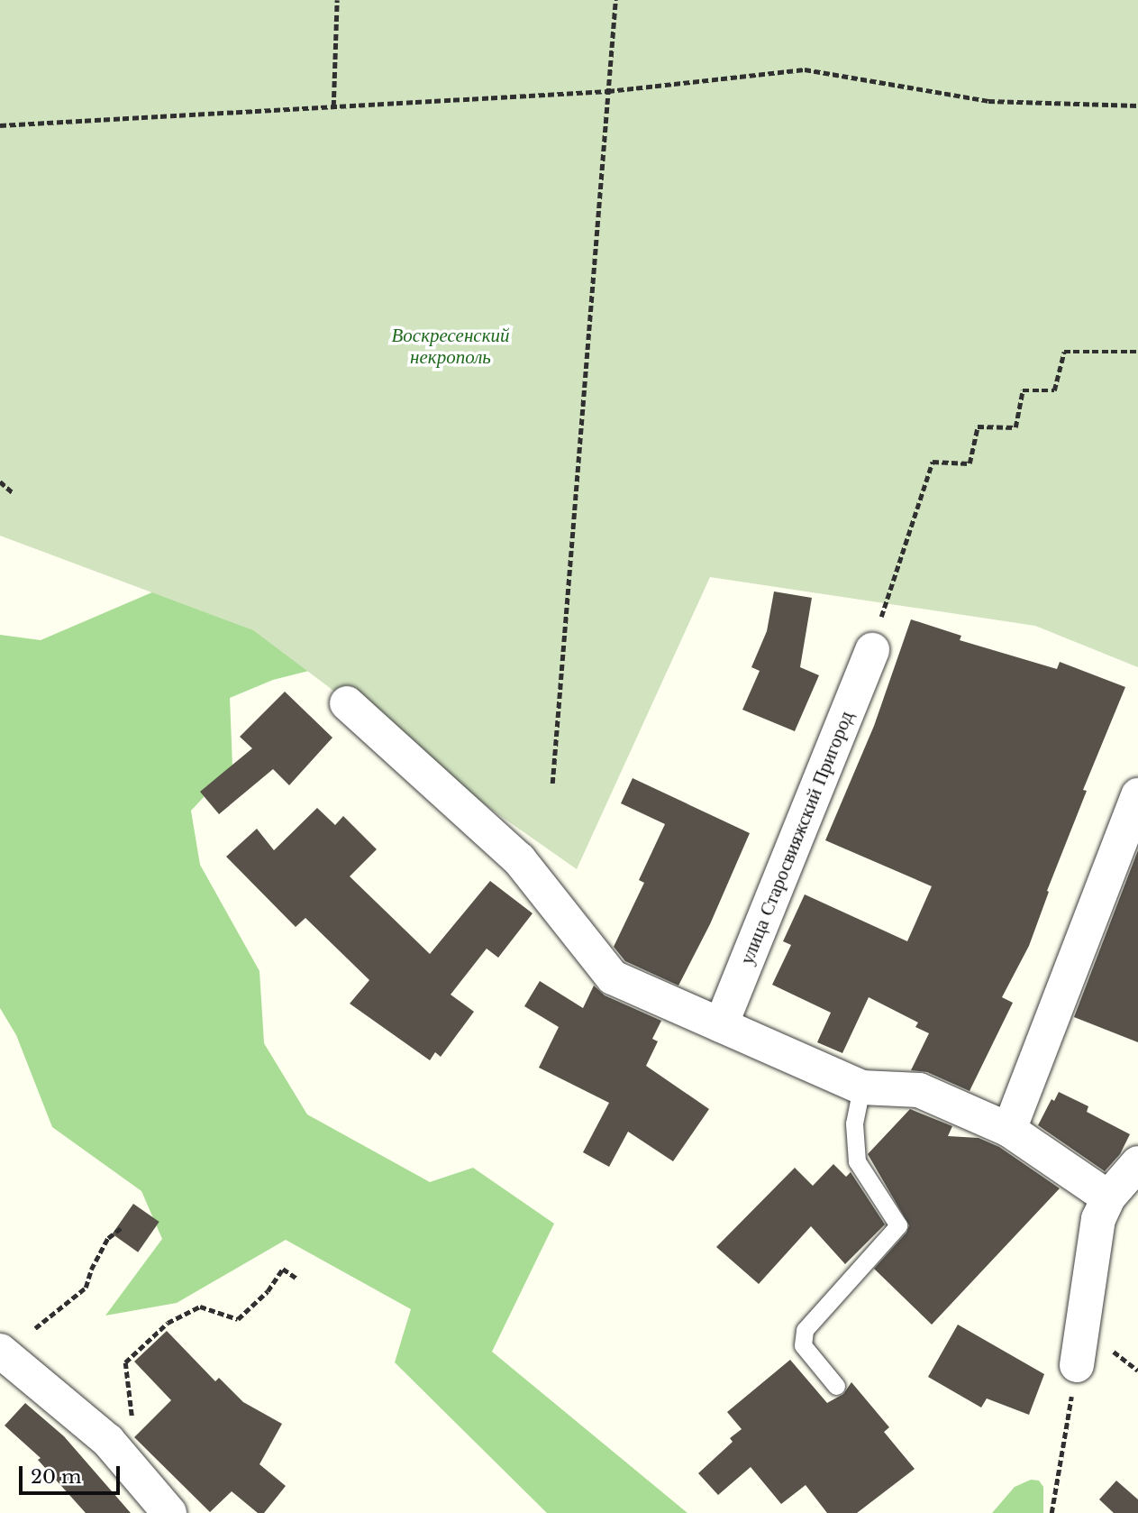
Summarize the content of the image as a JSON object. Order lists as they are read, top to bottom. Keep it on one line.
{"streets":{"street":["улица Старосвияжский Пригород"]},"parks":["Воскресенский некрополь"],"scale_bar":"20 m"}
